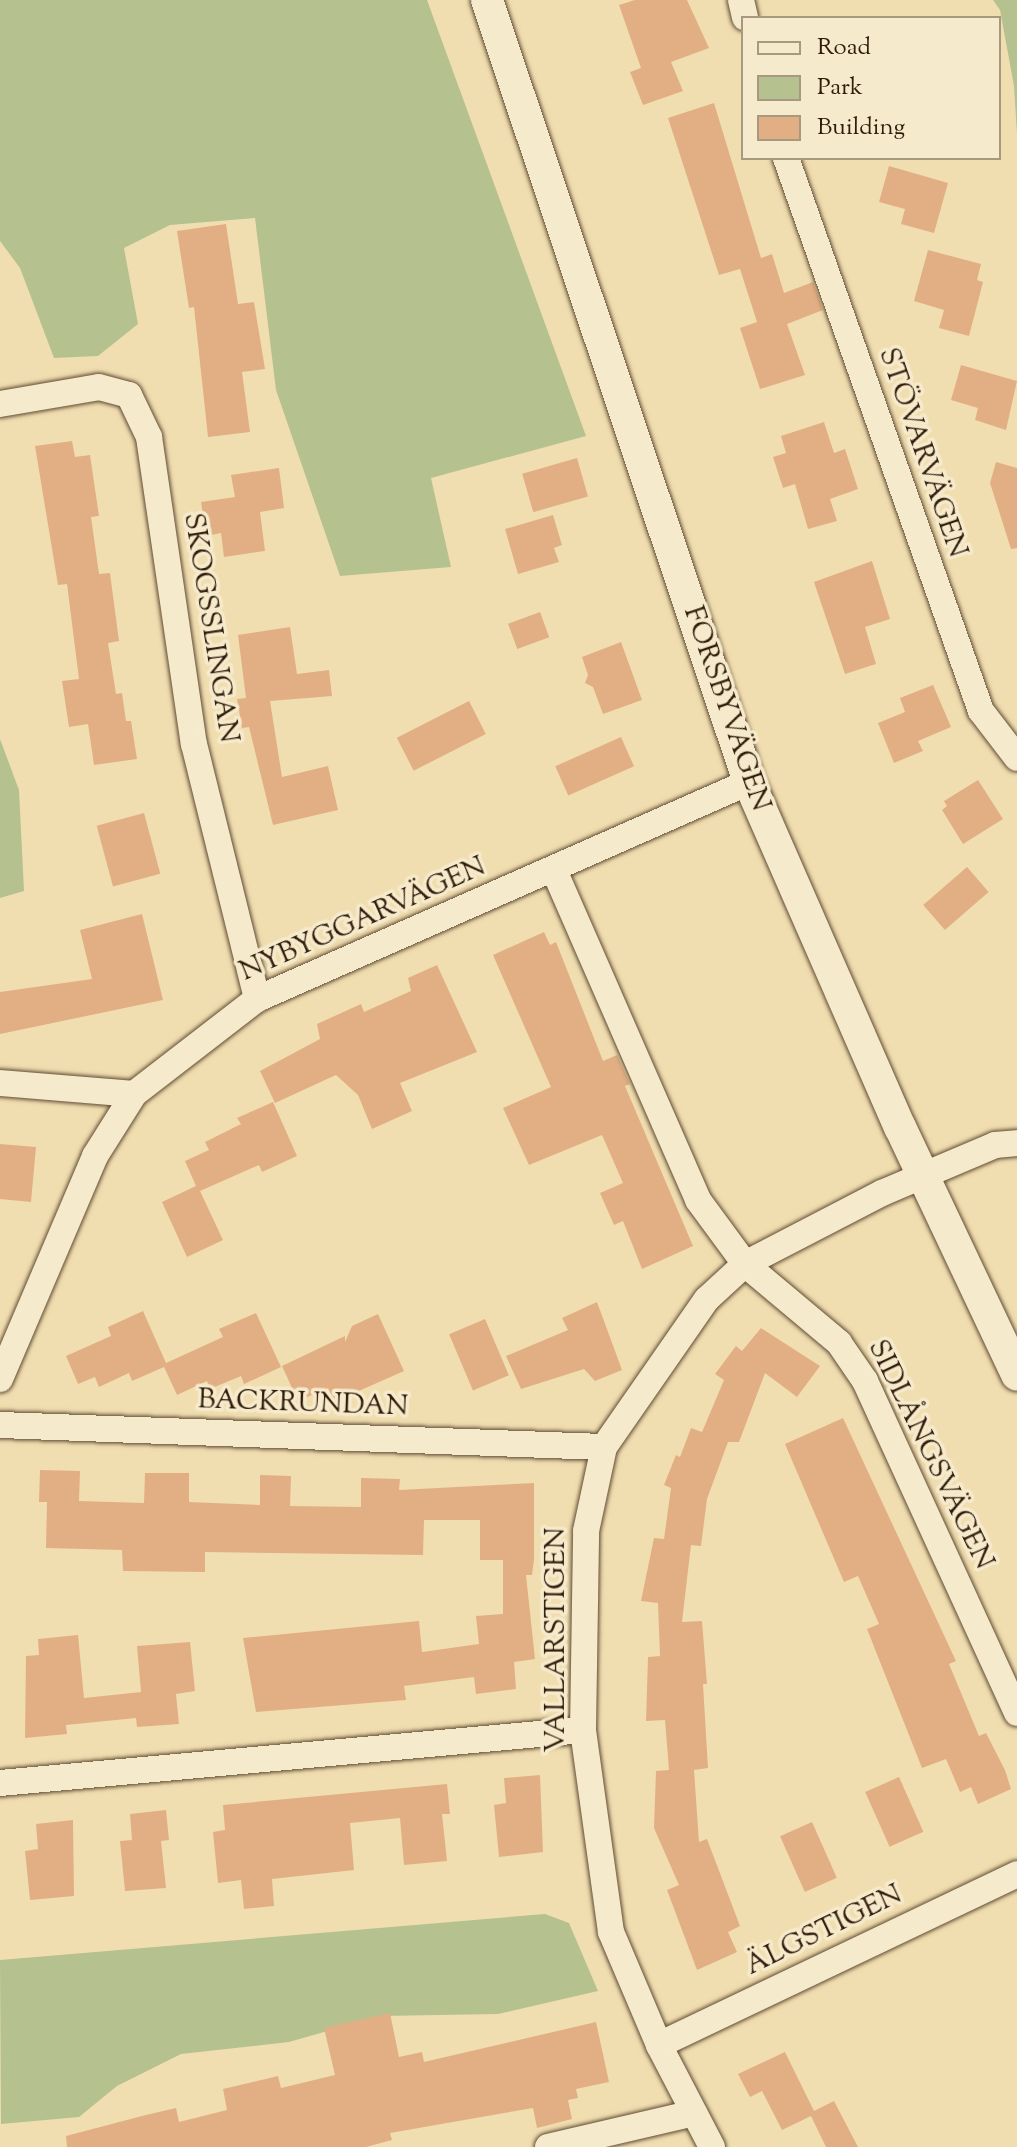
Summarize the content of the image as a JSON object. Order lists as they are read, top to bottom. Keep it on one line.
{"streets":{"street":["STÖVARVÄGEN","SKOGSSLINGAN","FORSBYVÄGEN","NYBYGGARVÄGEN","BACKRUNDAN","SIDLÅNGSVÄGEN","VALLARSTIGEN","ÄLGSTIGEN"]},"crossings":[["SKOGSSLINGAN","NYBYGGARVÄGEN"],["FORSBYVÄGEN","NYBYGGARVÄGEN"],["FORSBYVÄGEN","VALLARSTIGEN"],["NYBYGGARVÄGEN","SIDLÅNGSVÄGEN"],["BACKRUNDAN","VALLARSTIGEN"],["SIDLÅNGSVÄGEN","VALLARSTIGEN"],["VALLARSTIGEN","ÄLGSTIGEN"]],"legend":["Road","Park","Building"]}
